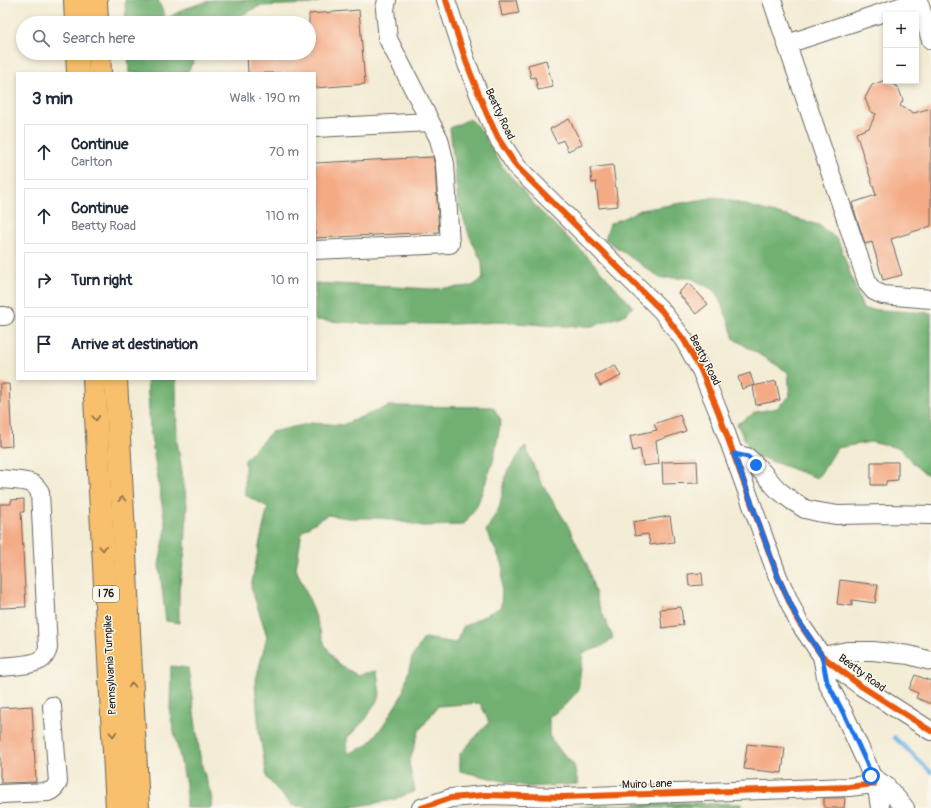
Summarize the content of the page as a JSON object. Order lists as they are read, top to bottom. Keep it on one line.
{"streets":{"highway":["I 76","Pennsylvania Turnpike"],"street":["Beatty Road","Muiro Lane"]},"page":{"map_buttons":["+","−"],"search":"Search here","heading":["3 min","Walk · 190 m"],"list":[["Continue","Carlton","70 m"],["Continue","Beatty Road","110 m"],["Turn right","10 m"],"Arrive at destination"]}}
